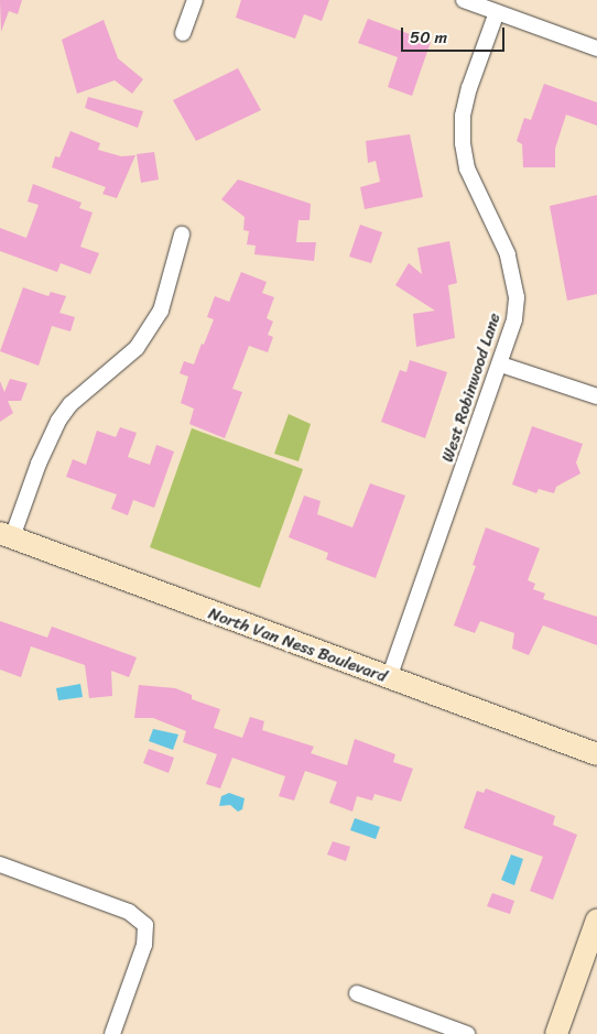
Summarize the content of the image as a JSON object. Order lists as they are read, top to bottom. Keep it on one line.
{"streets":{"street":["West Robinwood Lane","North Van Ness Boulevard"]},"crossings":[["West Robinwood Lane","North Van Ness Boulevard"]],"scale_bar":"50 m"}
